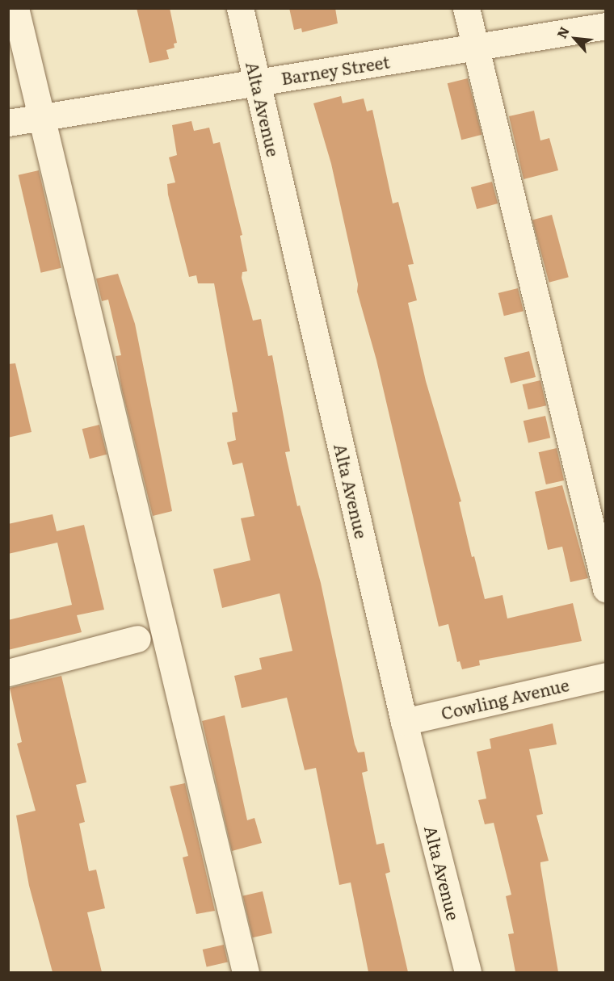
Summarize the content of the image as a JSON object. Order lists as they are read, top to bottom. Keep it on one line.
{"streets":{"street":["Barney Street","Alta Avenue","Cowling Avenue"]},"crossings":[["Barney Street","Alta Avenue"],["Alta Avenue","Cowling Avenue"]],"north":"top left"}
